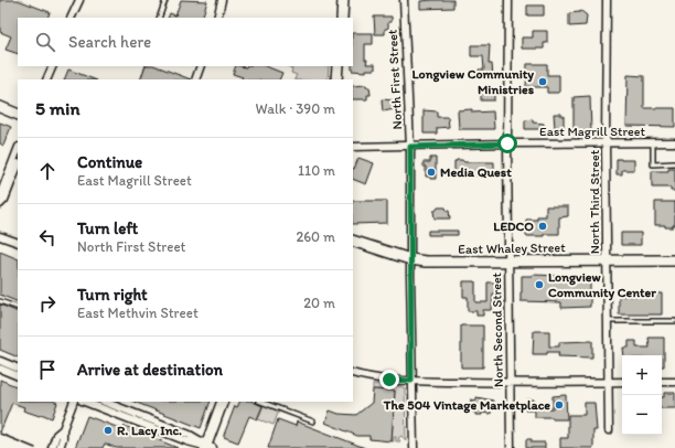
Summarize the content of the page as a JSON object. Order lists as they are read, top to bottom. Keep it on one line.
{"streets":{"street":["North First Street","East Magrill Street","North Third Street","East Whaley Street","North Second Street"]},"crossings":[["North First Street","East Magrill Street"],["North First Street","East Whaley Street"],["East Magrill Street","North Third Street"],["East Magrill Street","North Second Street"],["North Third Street","East Whaley Street"],["East Whaley Street","North Second Street"]],"places":["Longview Community Ministries","Media Quest","LEDCO","Longview Community Center","The 504 Vintage Marketplace","R. Lacy Inc."],"page":{"search":"Search here","heading":["5 min","Walk · 390 m"],"list":[["Continue","East Magrill Street","110 m"],["Turn left","North First Street","260 m"],["Turn right","East Methvin Street","20 m"],"Arrive at destination"],"map_buttons":["+","−"]}}
